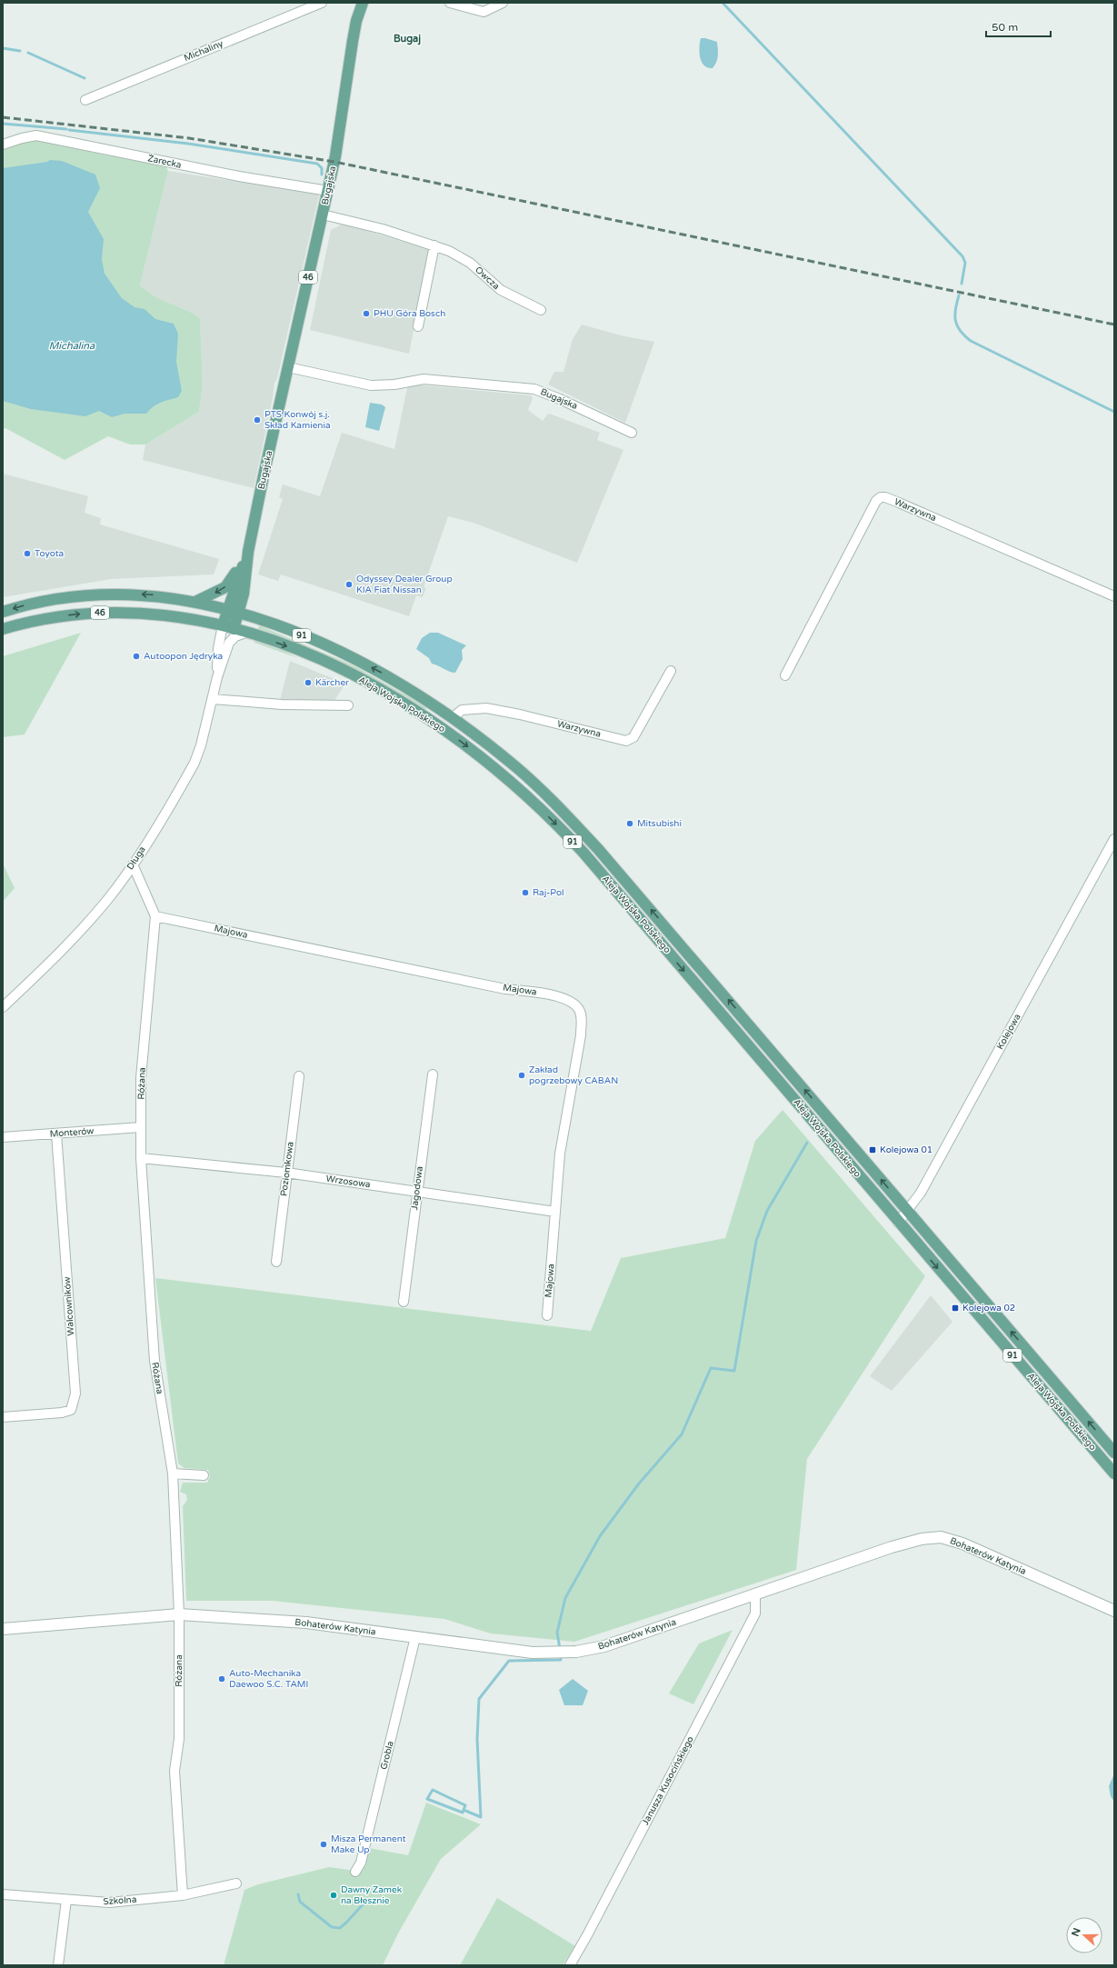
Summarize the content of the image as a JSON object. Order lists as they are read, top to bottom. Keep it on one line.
{"streets":{"main road":["Bugajska","46","91","Aleja Wojska Polskiego"],"street":["Michaliny","Żarecka","Owcza","Warzywna","Długa","Majowa","Kolejowa","Różana","Monterów","Poziomkowa","Wrzosowa","Jagodowa","Walcowników","Bohaterów Katynia","Grobla","Janusza Kusocińskiego","Szkolna"]},"crossings":[["Żarecka","Bugajska"],["Bugajska","46"],["Bugajska","Owcza"],["Bugajska","Aleja Wojska Polskiego"],["Bugajska","Długa"],["46","Aleja Wojska Polskiego"],["Warzywna","Aleja Wojska Polskiego"],["Aleja Wojska Polskiego","Długa"],["Aleja Wojska Polskiego","Kolejowa"],["Długa","Różana"],["Majowa","Różana"],["Majowa","Wrzosowa"],["Różana","Monterów"],["Różana","Wrzosowa"],["Różana","Bohaterów Katynia"],["Różana","Szkolna"],["Monterów","Walcowników"],["Poziomkowa","Wrzosowa"],["Wrzosowa","Jagodowa"],["Bohaterów Katynia","Grobla"],["Bohaterów Katynia","Janusza Kusocińskiego"]],"districts":["Bugaj"],"water":["Michalina"],"places":{"other":["PHU Góra Bosch","PTS Konwój s.j. Skład Kamienia","Toyota","Odyssey Dealer Group KIA Fiat Nissan","Autoopon Jędryka","Kärcher","Mitsubishi","Raj-Pol","Zakład pogrzebowy CABAN","Auto-Mechanika Daewoo S.C. TAMI","Misza Permanent Make Up","Dawny Zamek na Błesznie"],"transit":["Kolejowa 01","Kolejowa 02"]},"scale_bar":"50 m","north":"left"}
